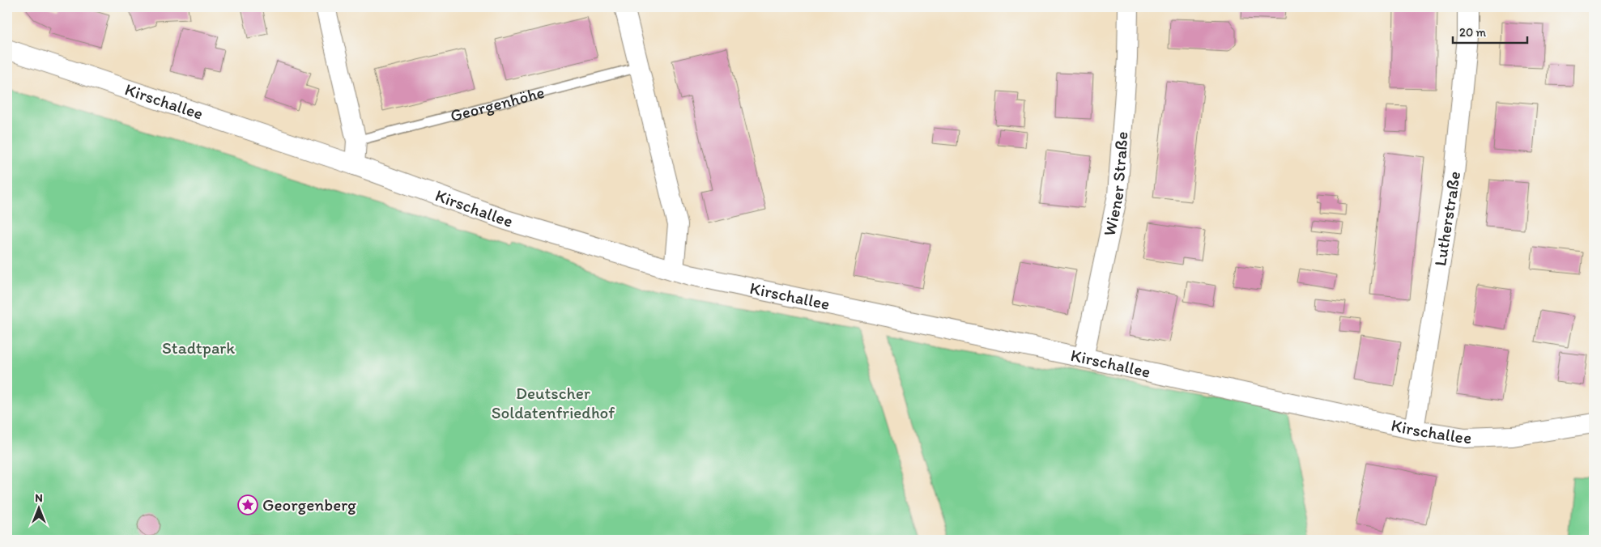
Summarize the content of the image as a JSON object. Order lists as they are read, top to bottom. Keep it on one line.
{"streets":{"street":["Kirschallee","Wiener Straße","Lutherstraße"],"lane":["Georgenhöhe"]},"crossings":[["Kirschallee","Wiener Straße"],["Kirschallee","Lutherstraße"]],"parks":["Stadtpark","Deutscher Soldatenfriedhof"],"places":{"place":["Georgenberg"]},"scale_bar":"20 m","north":"top"}
